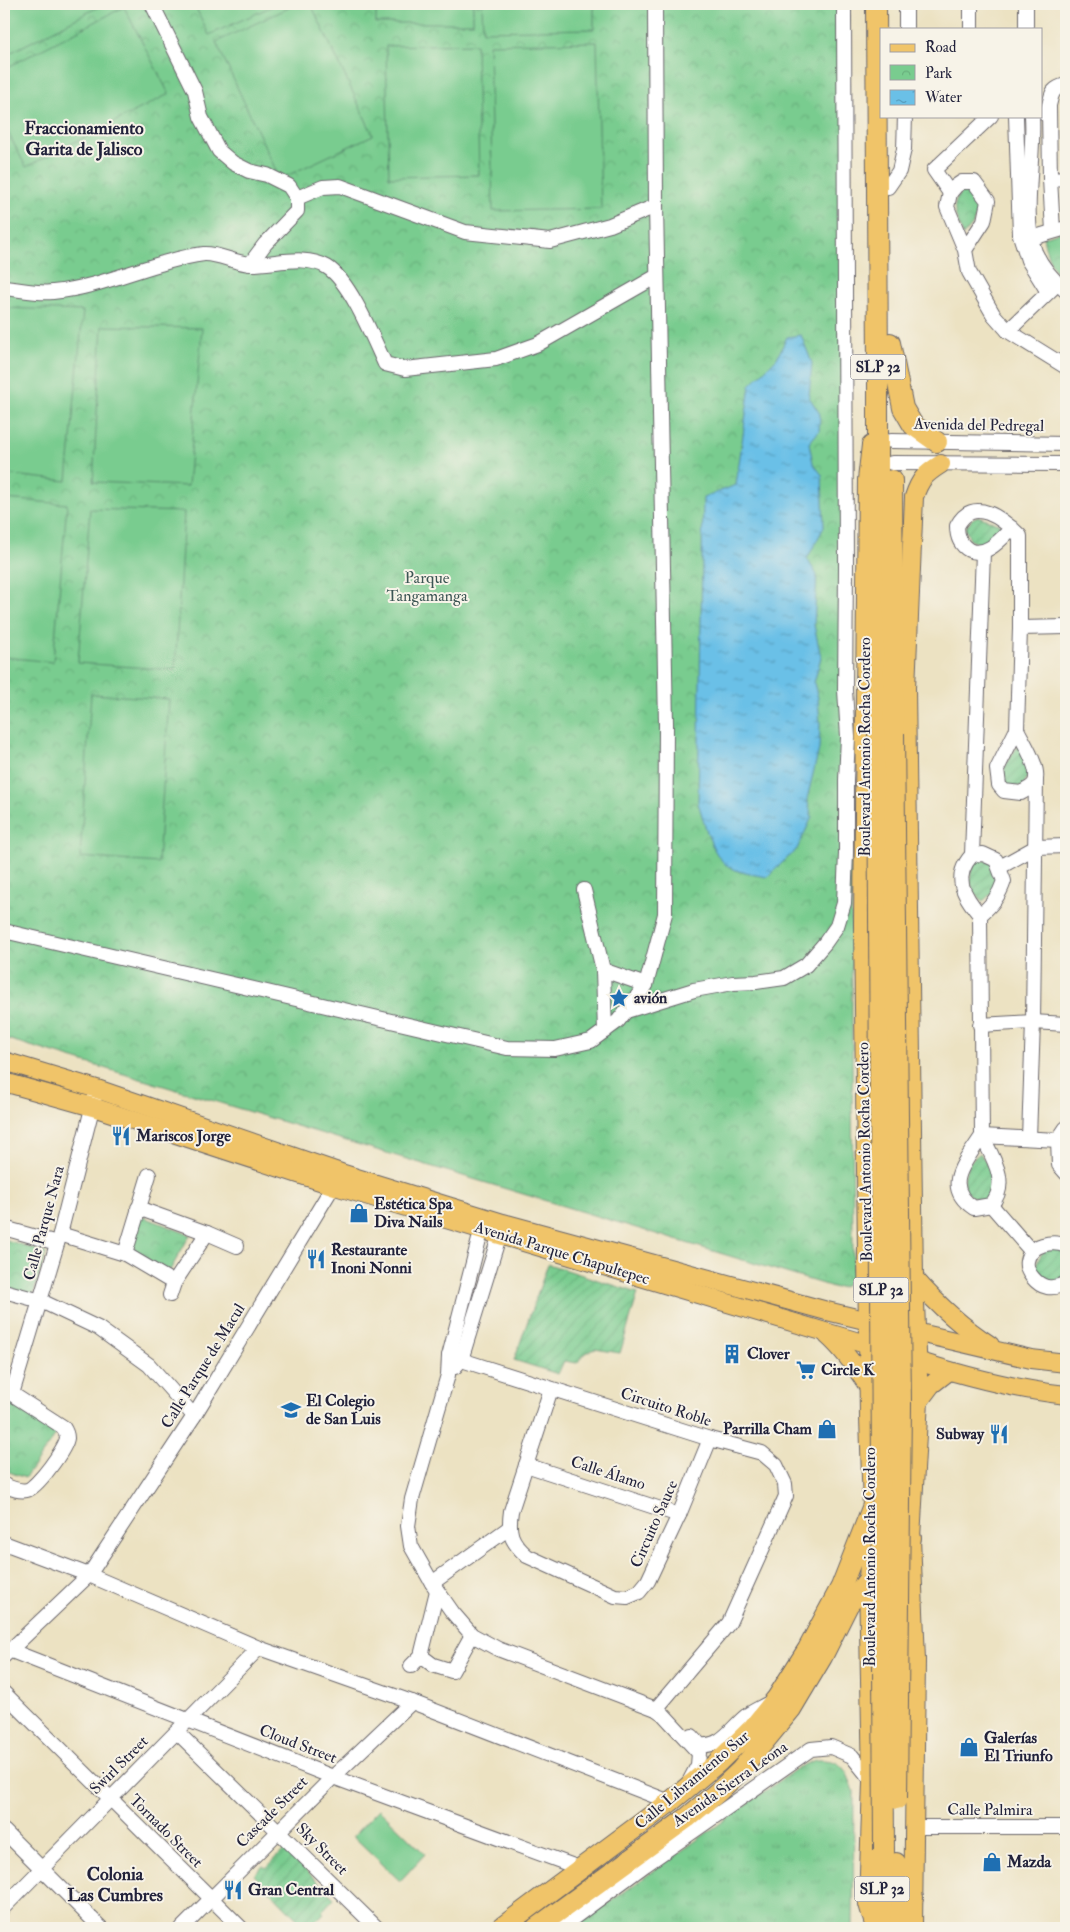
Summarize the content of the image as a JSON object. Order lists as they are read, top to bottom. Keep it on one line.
{"streets":{"highway":["SLP 32","Calle Libramiento Sur"],"main road":["Boulevard Antonio Rocha Cordero","Avenida Parque Chapultepec"],"street":["Avenida del Pedregal","Calle Parque Nara","Calle Parque de Macul","Circuito Roble","Calle Álamo","Circuito Sauce","Cloud Street","Swirl Street","Avenida Sierra Leona","Calle Palmira","Cascade Street","Tornado Street","Sky Street"]},"crossings":[["SLP 32","Avenida del Pedregal"],["SLP 32","Boulevard Antonio Rocha Cordero"],["Boulevard Antonio Rocha Cordero","Avenida Parque Chapultepec"],["Boulevard Antonio Rocha Cordero","Calle Libramiento Sur"],["Boulevard Antonio Rocha Cordero","Avenida Sierra Leona"],["Calle Parque Nara","Avenida Parque Chapultepec"],["Avenida Parque Chapultepec","Calle Parque de Macul"],["Calle Parque de Macul","Cloud Street"],["Circuito Roble","Circuito Sauce"],["Calle Álamo","Circuito Sauce"],["Cloud Street","Swirl Street"],["Cloud Street","Calle Libramiento Sur"],["Cloud Street","Cascade Street"],["Swirl Street","Tornado Street"],["Swirl Street","Sky Street"],["Cascade Street","Tornado Street"],["Cascade Street","Sky Street"]],"districts":["Fraccionamiento Garita de Jalisco","Colonia Las Cumbres"],"parks":["Parque Tangamanga"],"places":{"place":["avión"],"restaurant":["Mariscos Jorge","Restaurante Inoni Nonni","Subway","Gran Central"],"shop":["Estética Spa Diva Nails","Parrilla Cham","Galerías El Triunfo","Mazda"],"building":["Clover"],"supermarket":["Circle K"],"school or university":["El Colegio de San Luis"]},"legend":["Road","Park","Water"]}
